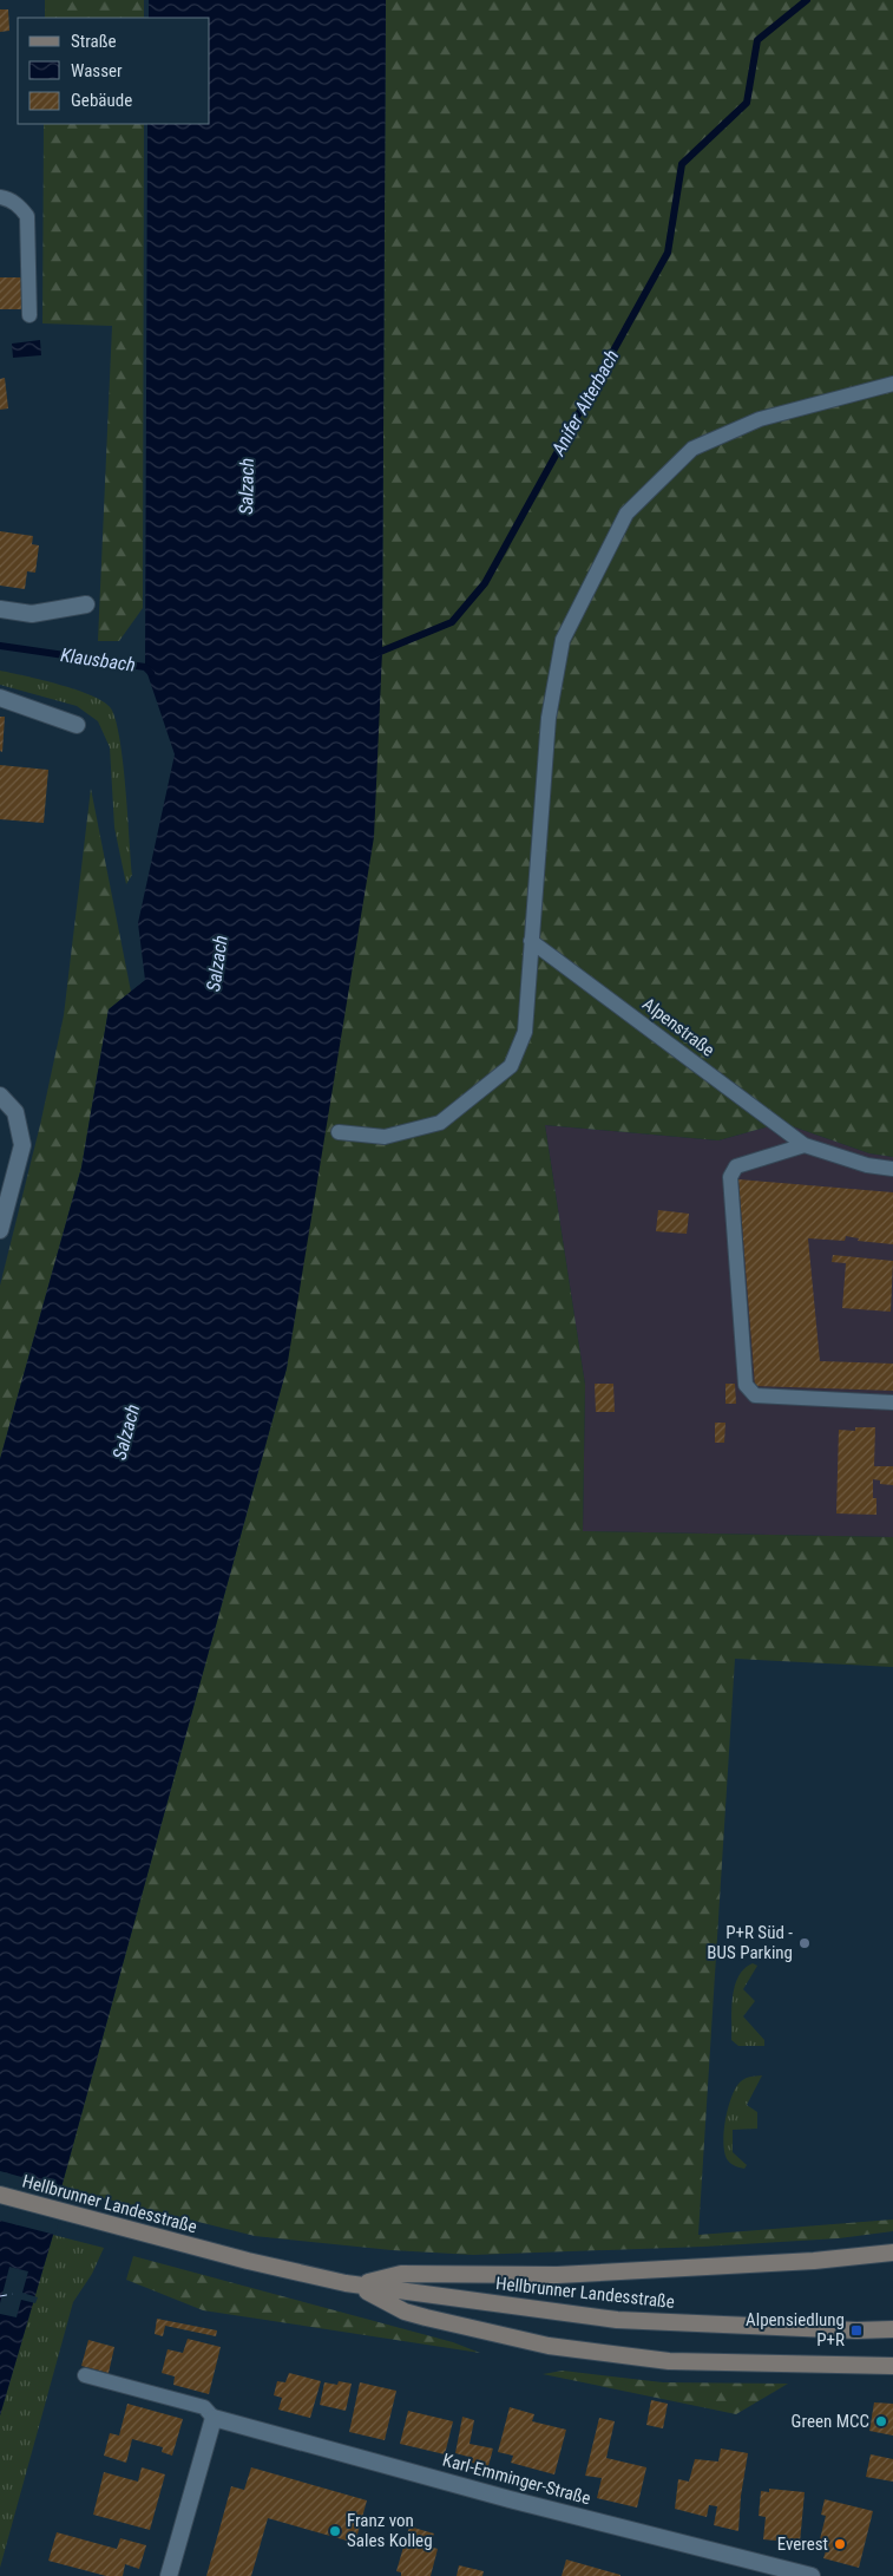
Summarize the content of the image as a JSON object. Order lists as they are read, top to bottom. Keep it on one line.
{"streets":{"main road":["Hellbrunner Landesstraße"],"street":["Karl-Emminger-Straße"],"lane":["Alpenstraße"]},"water":["Anifer Alterbach","Salzach","Klausbach"],"places":{"other":["P+R Süd - BUS Parking","Green MCC","Franz von Sales Kolleg","Everest"],"transit":["Alpensiedlung P+R"]},"legend":["Straße","Wasser","Gebäude"]}
